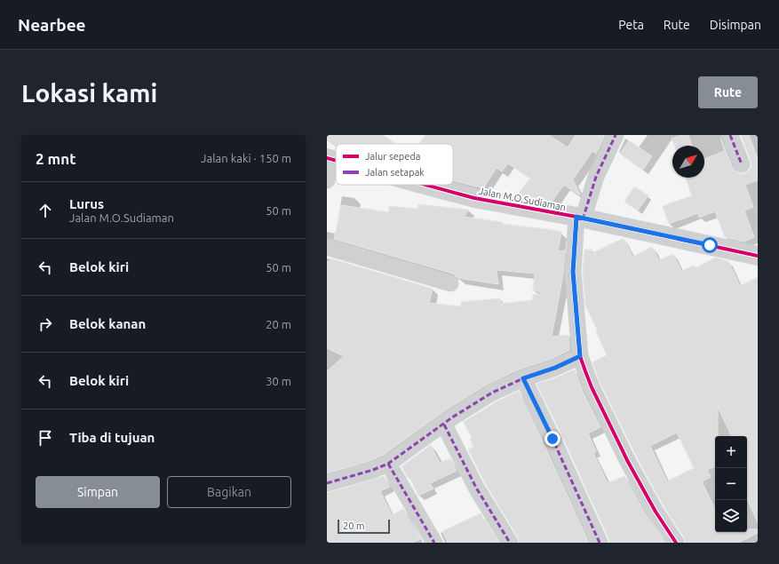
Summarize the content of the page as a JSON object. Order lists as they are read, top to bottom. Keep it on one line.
{"streets":{"street":["Jalan M.O.Sudiaman"]},"legend":["Jalur sepeda","Jalan setapak"],"scale_bar":"20 m","north":"top right","page":{"header":"Nearbee","nav":["Peta","Rute","Disimpan"],"buttons":["Rute",["Simpan","Bagikan"]],"title":"Lokasi kami","heading":["2 mnt","Jalan kaki · 150 m"],"list":[["Lurus","Jalan M.O.Sudiaman","50 m"],["Belok kiri","50 m"],["Belok kanan","20 m"],["Belok kiri","30 m"],"Tiba di tujuan"],"map_buttons":["+","−"],"scale":"20 m"}}
